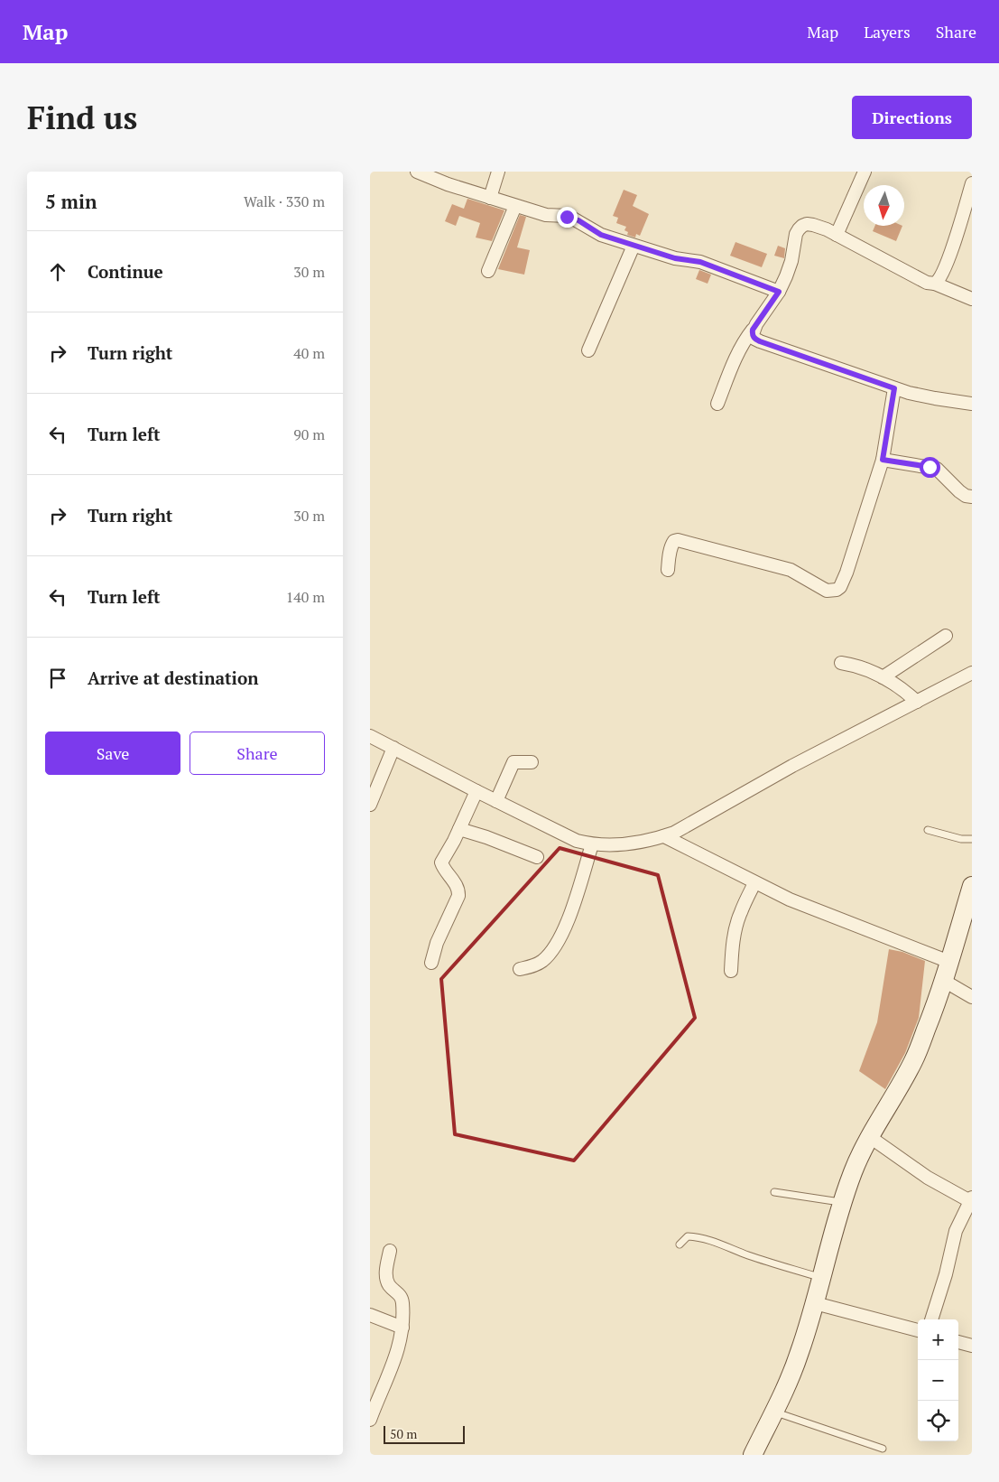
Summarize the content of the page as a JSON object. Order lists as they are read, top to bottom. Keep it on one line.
{"scale_bar":"50 m","north":"bottom","page":{"header":"Map","nav":["Map","Layers","Share"],"buttons":["Directions",["Save","Share"]],"title":"Find us","heading":["5 min","Walk · 330 m"],"list":[["Continue","30 m"],["Turn right","40 m"],["Turn left","90 m"],["Turn right","30 m"],["Turn left","140 m"],"Arrive at destination"],"map_buttons":["+","−"],"scale":"50 m"}}
